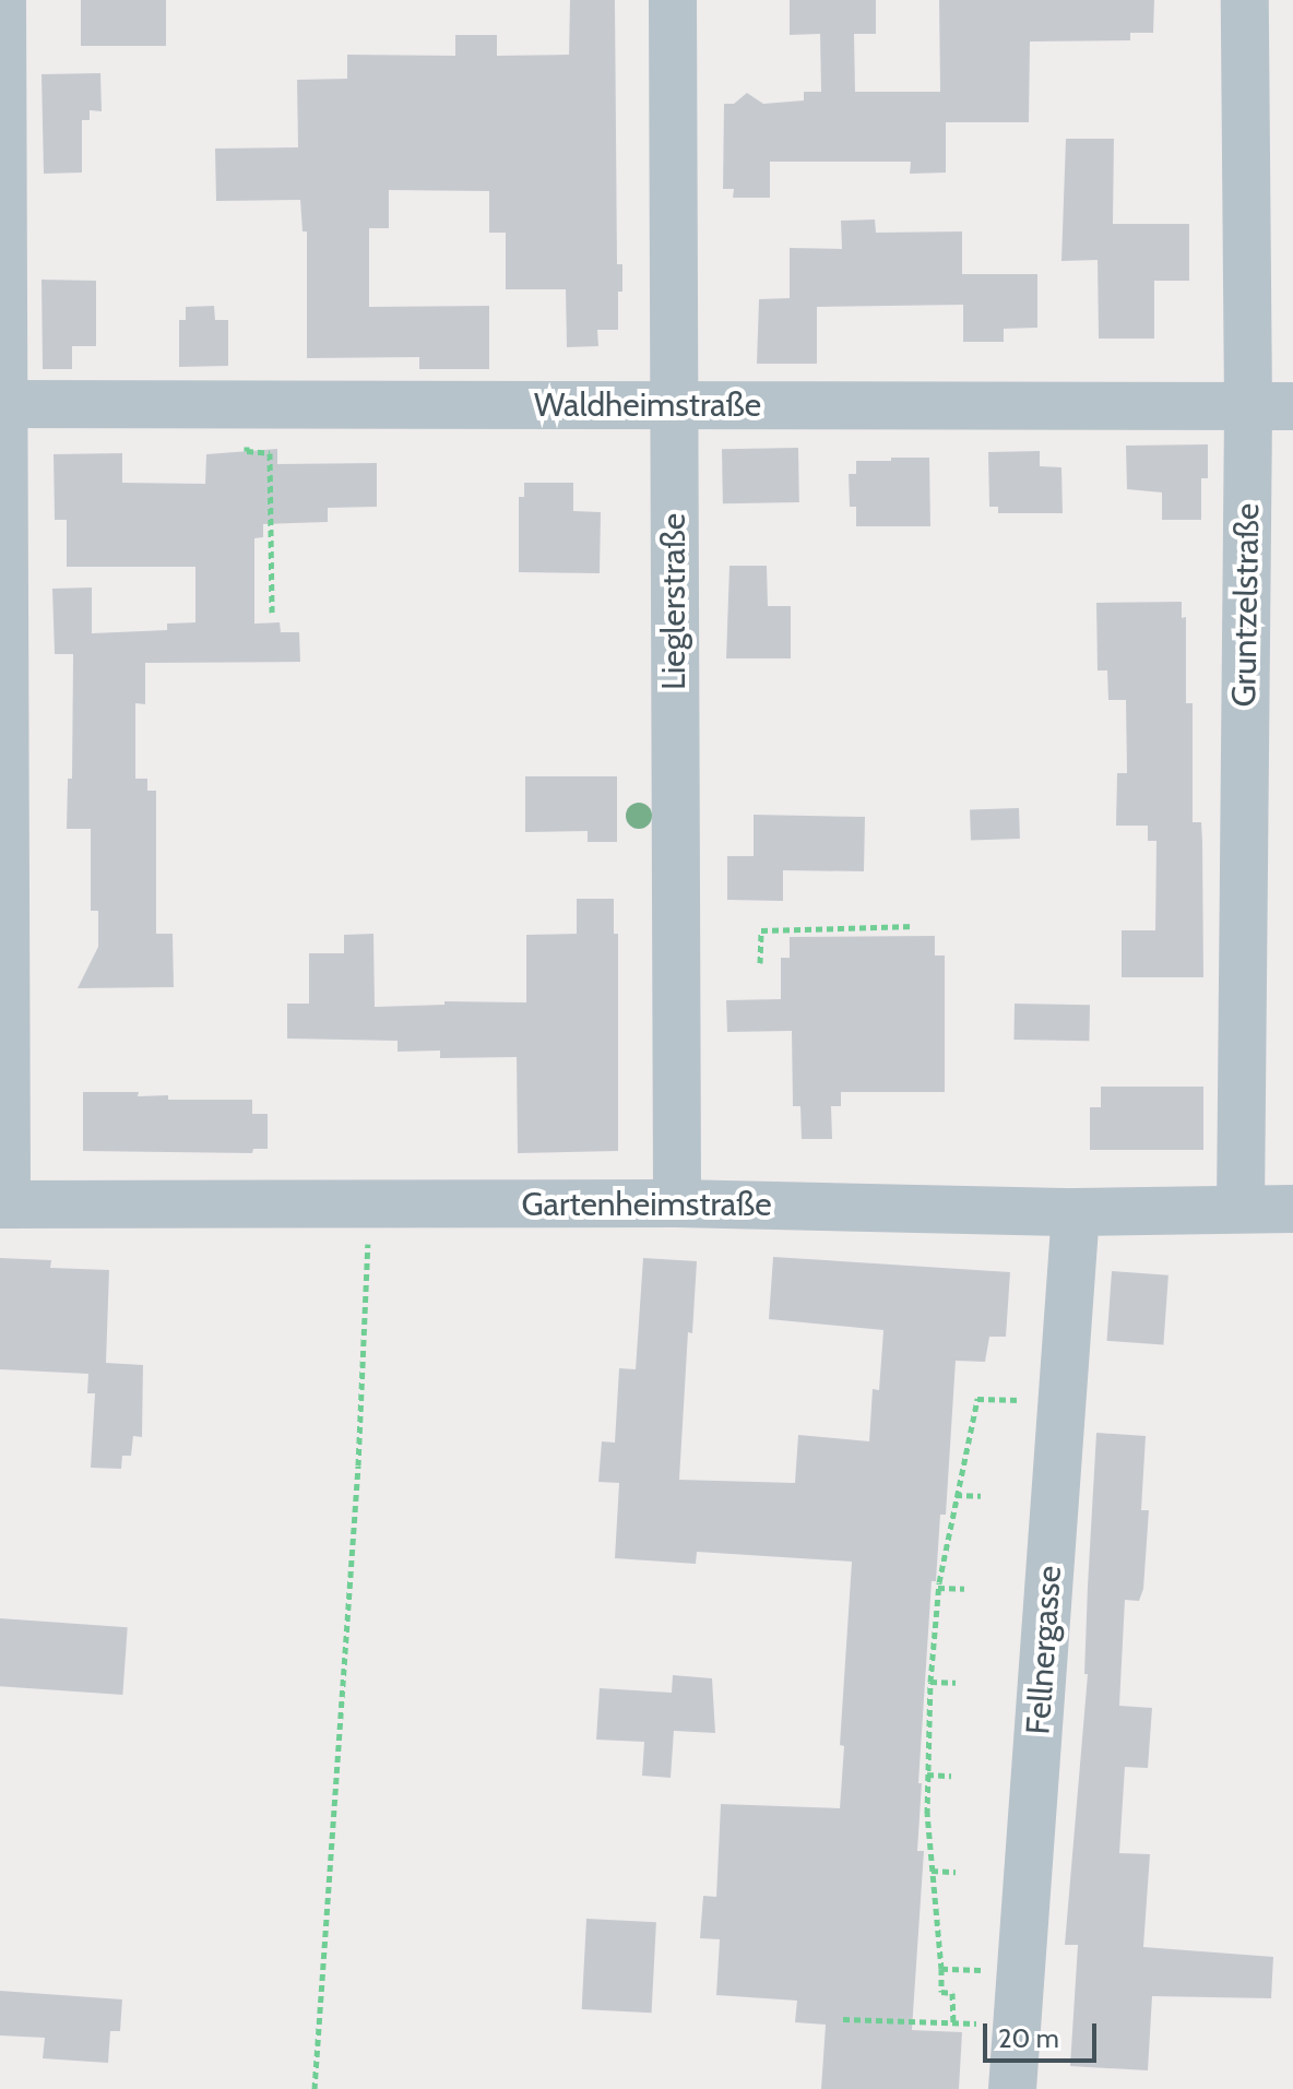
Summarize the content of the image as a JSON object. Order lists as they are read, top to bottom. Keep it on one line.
{"streets":{"street":["Waldheimstraße","Lieglerstraße","Gruntzelstraße","Gartenheimstraße","Fellnergasse"]},"crossings":[["Waldheimstraße","Lieglerstraße"],["Waldheimstraße","Gruntzelstraße"],["Lieglerstraße","Gartenheimstraße"],["Gruntzelstraße","Gartenheimstraße"],["Gartenheimstraße","Fellnergasse"]],"scale_bar":"20 m"}
